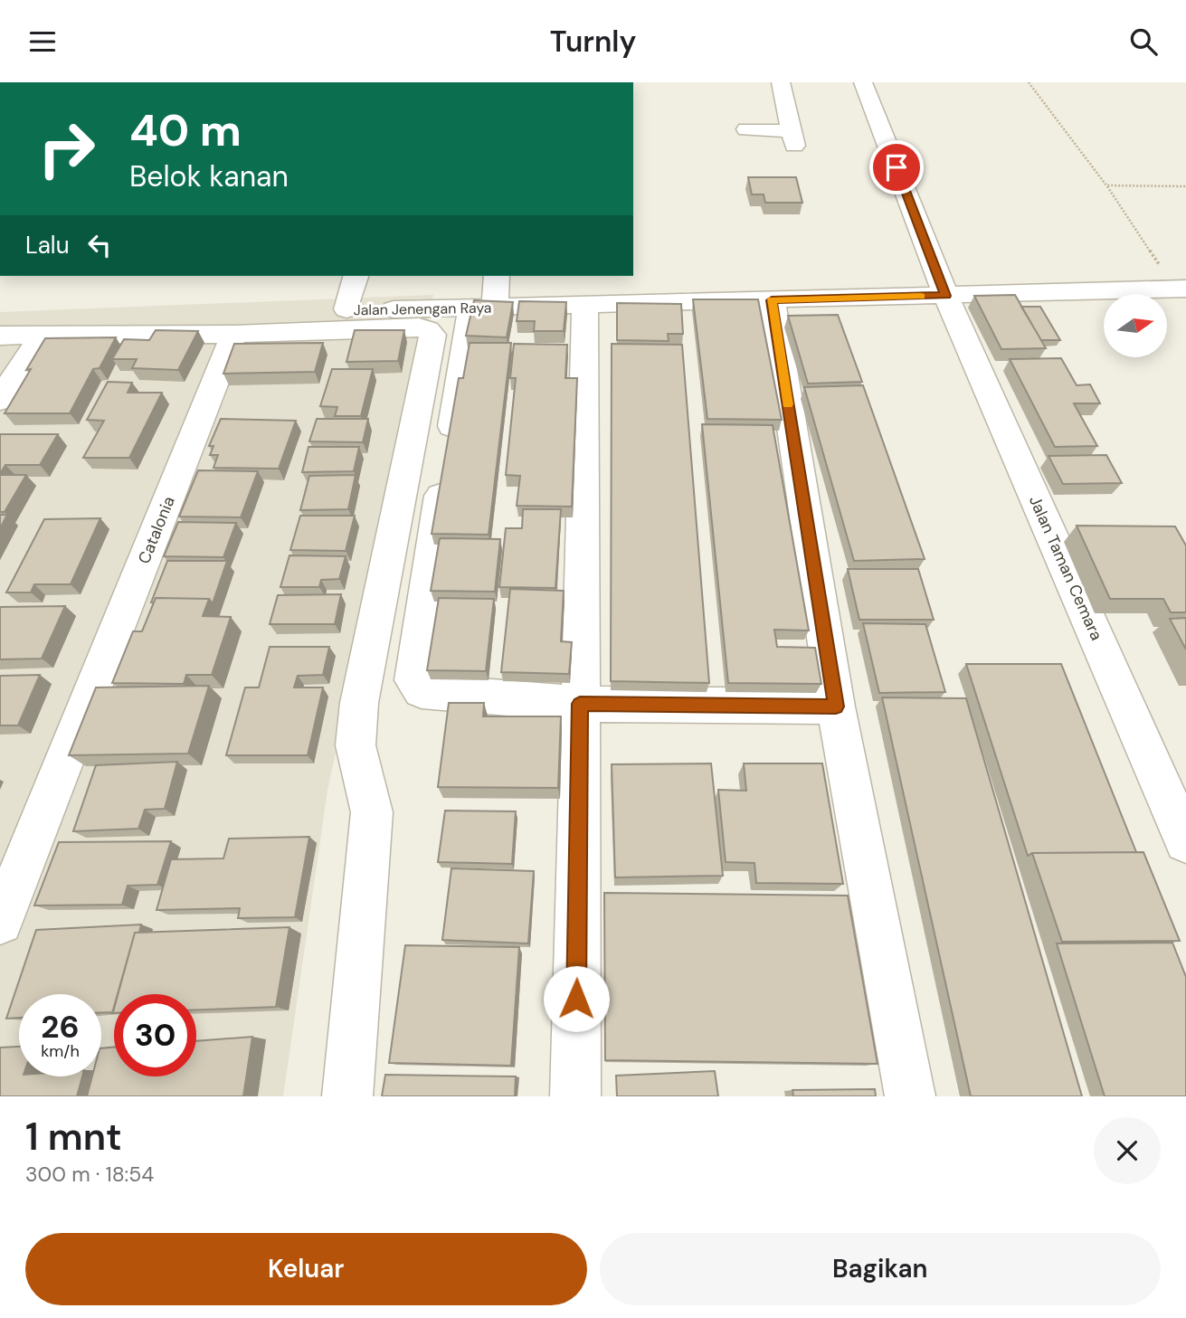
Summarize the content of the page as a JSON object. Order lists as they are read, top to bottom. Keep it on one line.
{"streets":{"street":["Jalan Jenengan Raya","Catalonia","Jalan Taman Cemara"]},"crossings":[["Jalan Jenengan Raya","Jalan Taman Cemara"]],"north":"right","page":{"header":"Turnly","turn":["40 m","Belok kanan"],"then":"Lalu","speed":"26 km/h","limit":"30","heading":["1 mnt","300 m · 18:54"],"buttons":["Keluar","Bagikan"]}}
